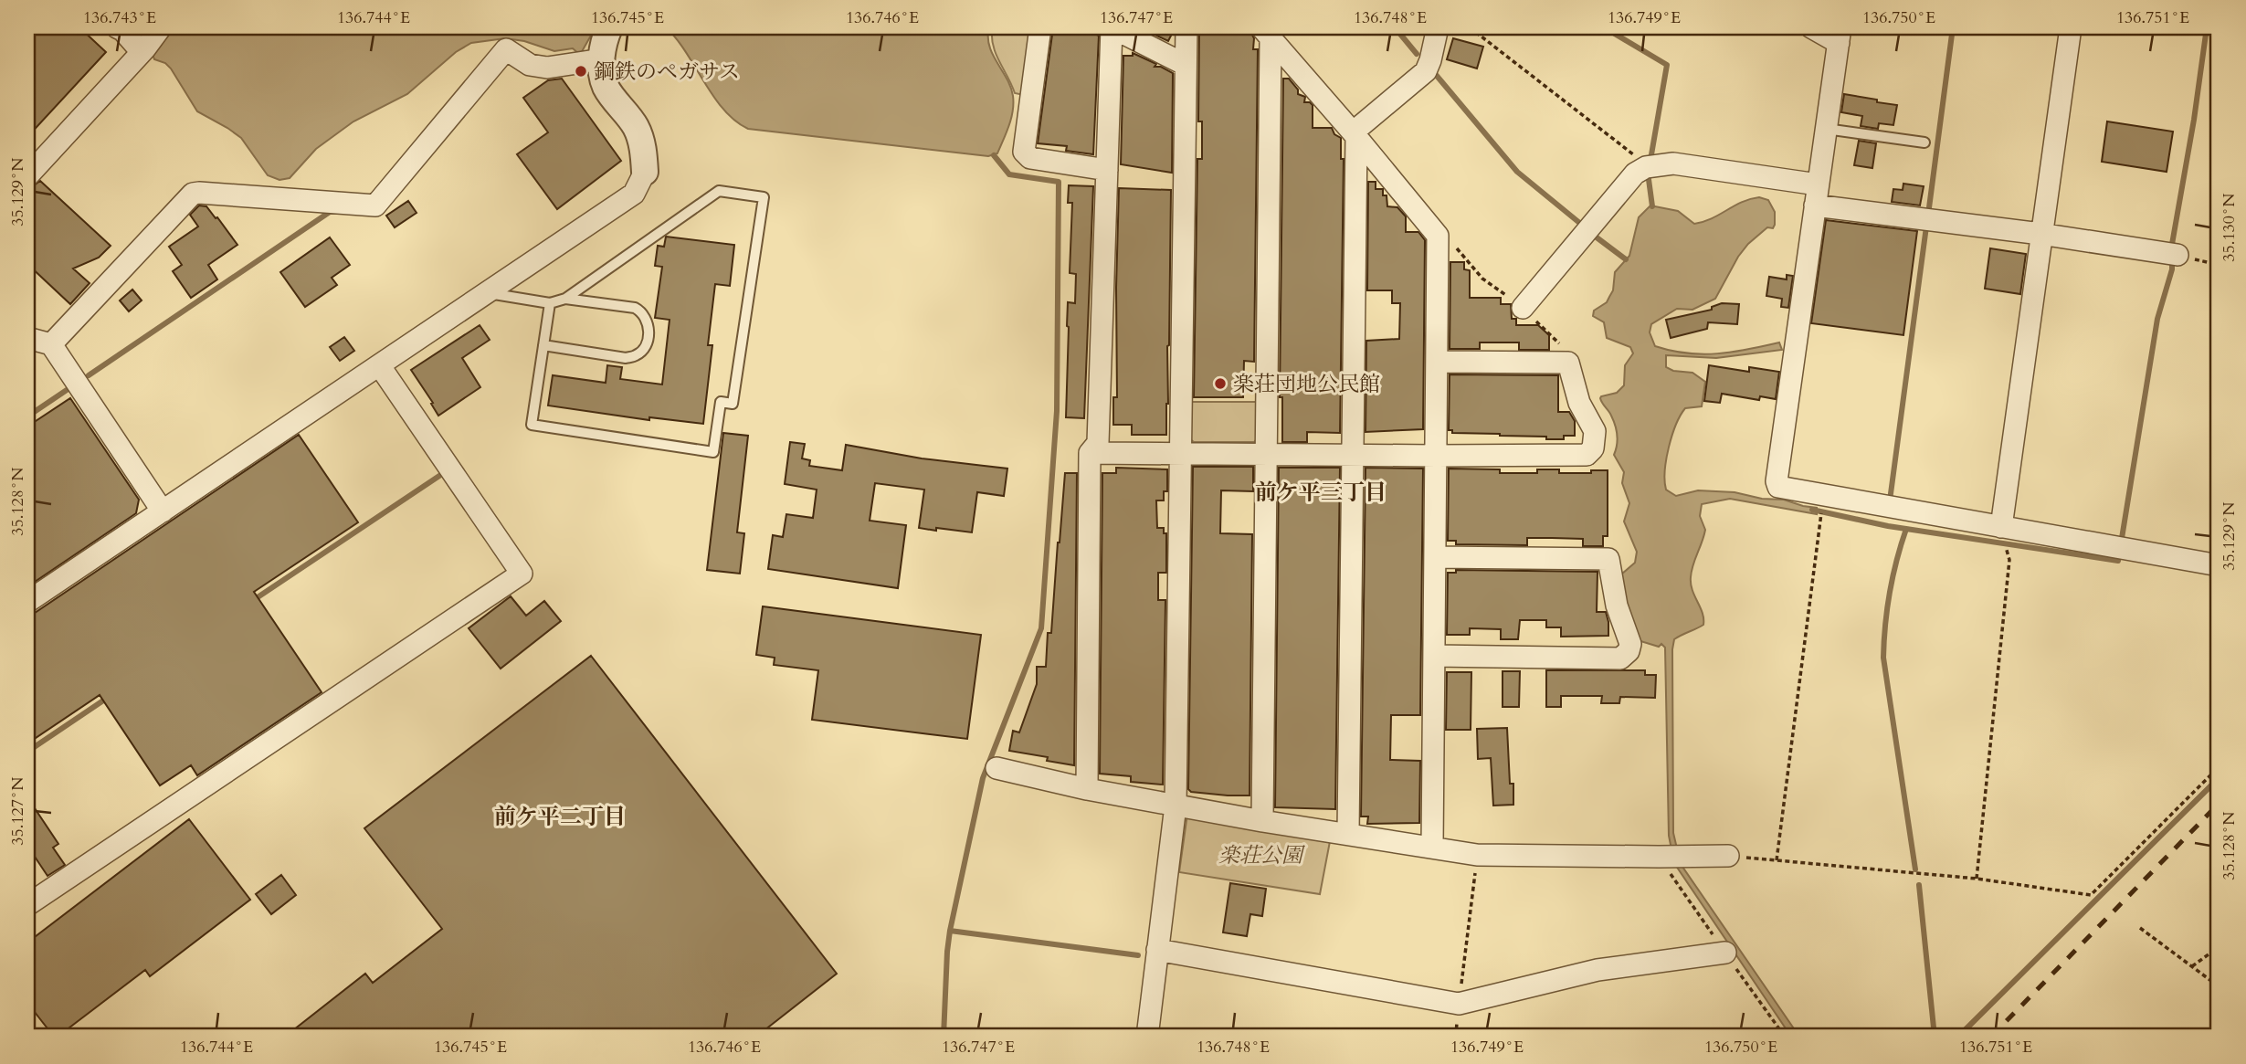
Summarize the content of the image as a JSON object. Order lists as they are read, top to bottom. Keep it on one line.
{"districts":["前ケ平三丁目","前ケ平二丁目"],"parks":["楽荘公園"],"places":["鋼鉄のペガサス","楽荘団地公民館"],"coordinates":["136.743°E","136.744°E","136.745°E","136.746°E","136.747°E","136.748°E","136.749°E","136.750°E","136.751°E","35.129°N","35.130°N","35.128°N","35.127°N"]}
